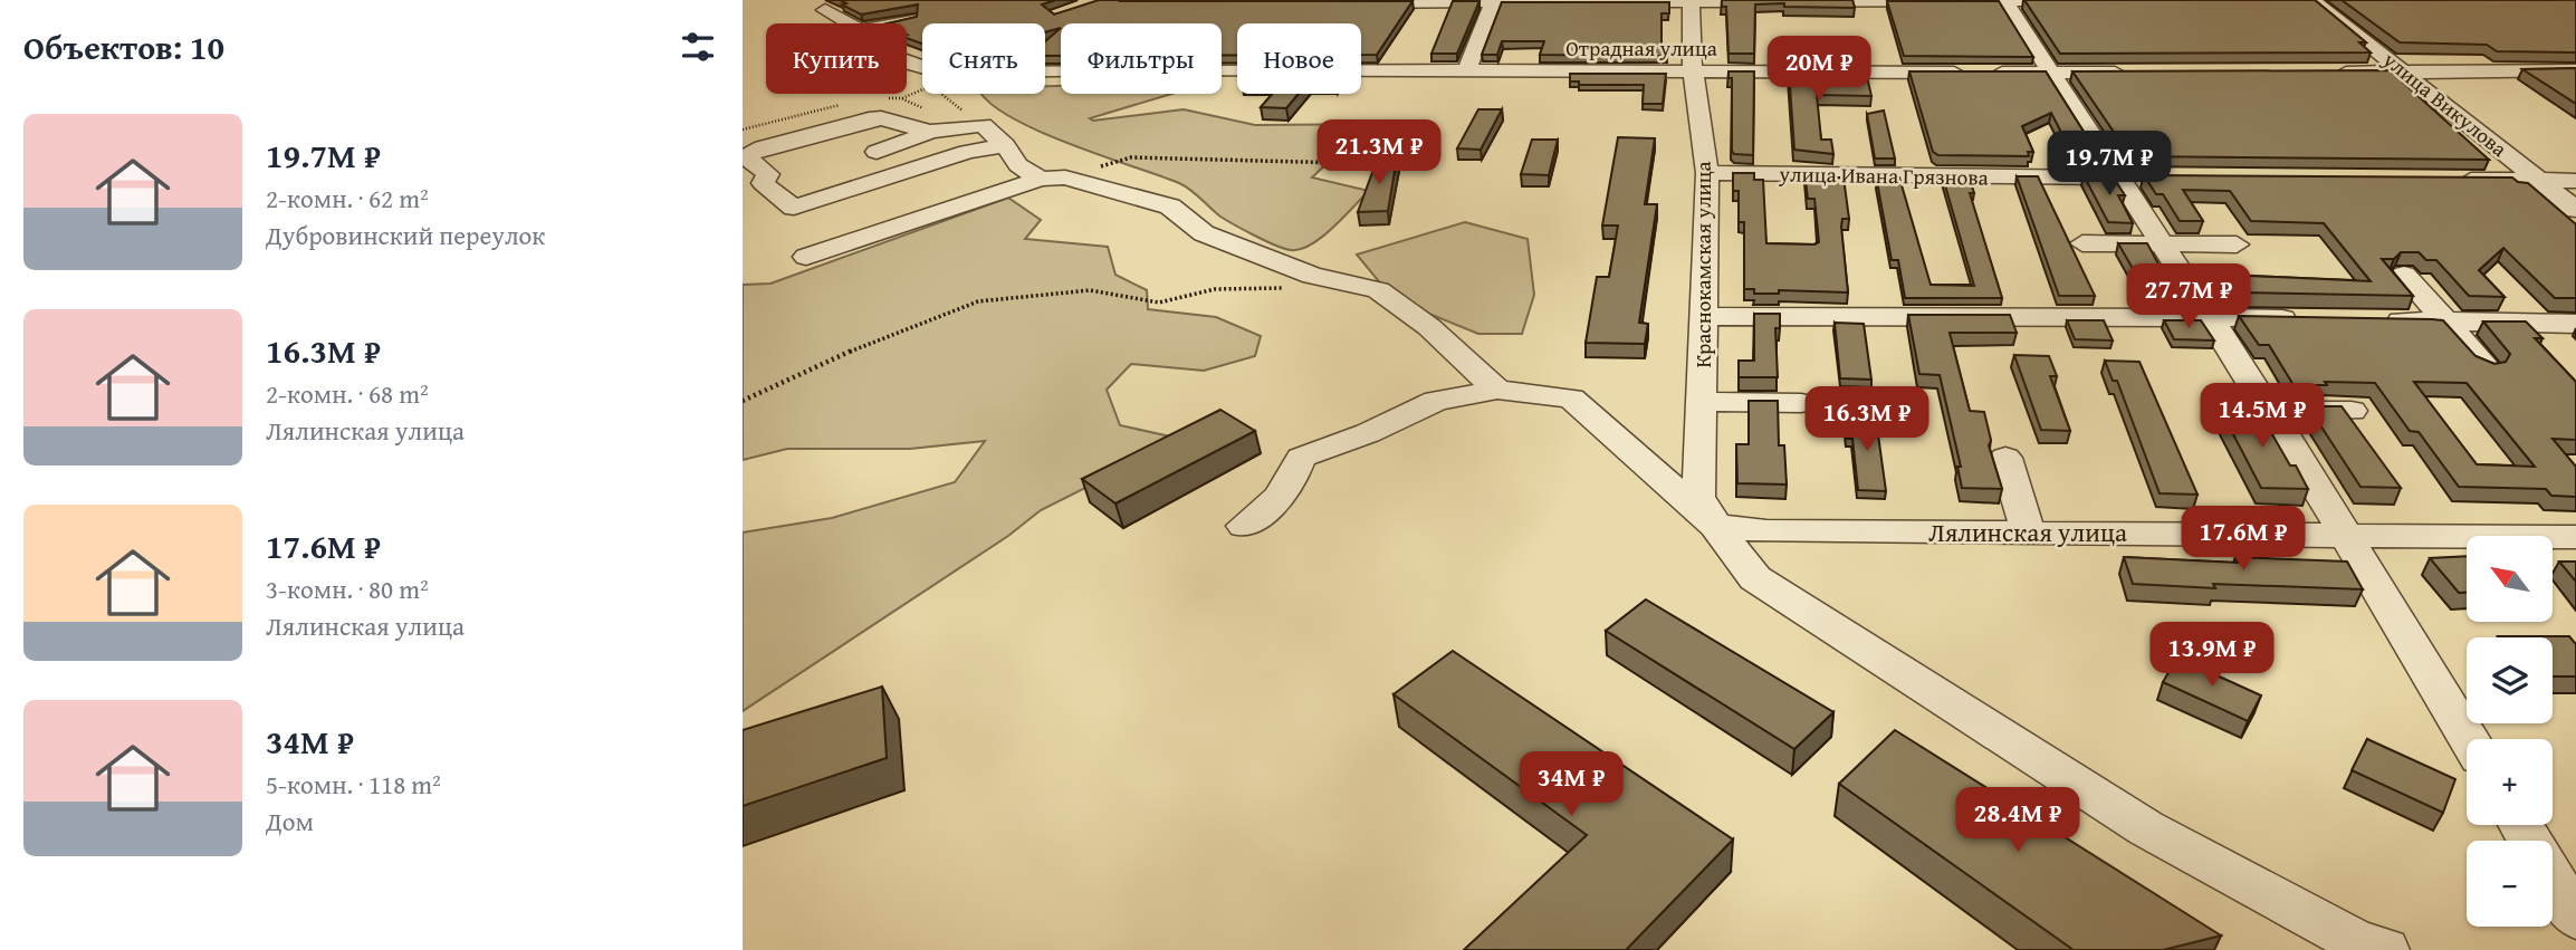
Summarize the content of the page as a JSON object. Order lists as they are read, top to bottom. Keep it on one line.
{"streets":{"street":["Отрадная улица","улица Викулова","улица Ивана Грязнова","Краснокамская улица","Лялинская улица"]},"crossings":[["Отрадная улица","Краснокамская улица"],["улица Ивана Грязнова","Краснокамская улица"],["Краснокамская улица","Лялинская улица"]],"north":"top left","page":{"heading":"Объектов: 10","chip":["Купить","Снять","Фильтры","Новое"],"price":["20M ₽","21.3M ₽","19.7M ₽","27.7M ₽","14.5M ₽","16.3M ₽","17.6M ₽","13.9M ₽","34M ₽","28.4M ₽"],"list":[{"name":"19.7M ₽","note":"2-комн. · 62 m² · Дубровинский переулок"},{"name":"16.3M ₽","note":"2-комн. · 68 m² · Лялинская улица"},{"name":"17.6M ₽","note":"3-комн. · 80 m² · Лялинская улица"},{"name":"34M ₽","note":"5-комн. · 118 m² · Дом"}],"map_buttons":["+","−"]}}
